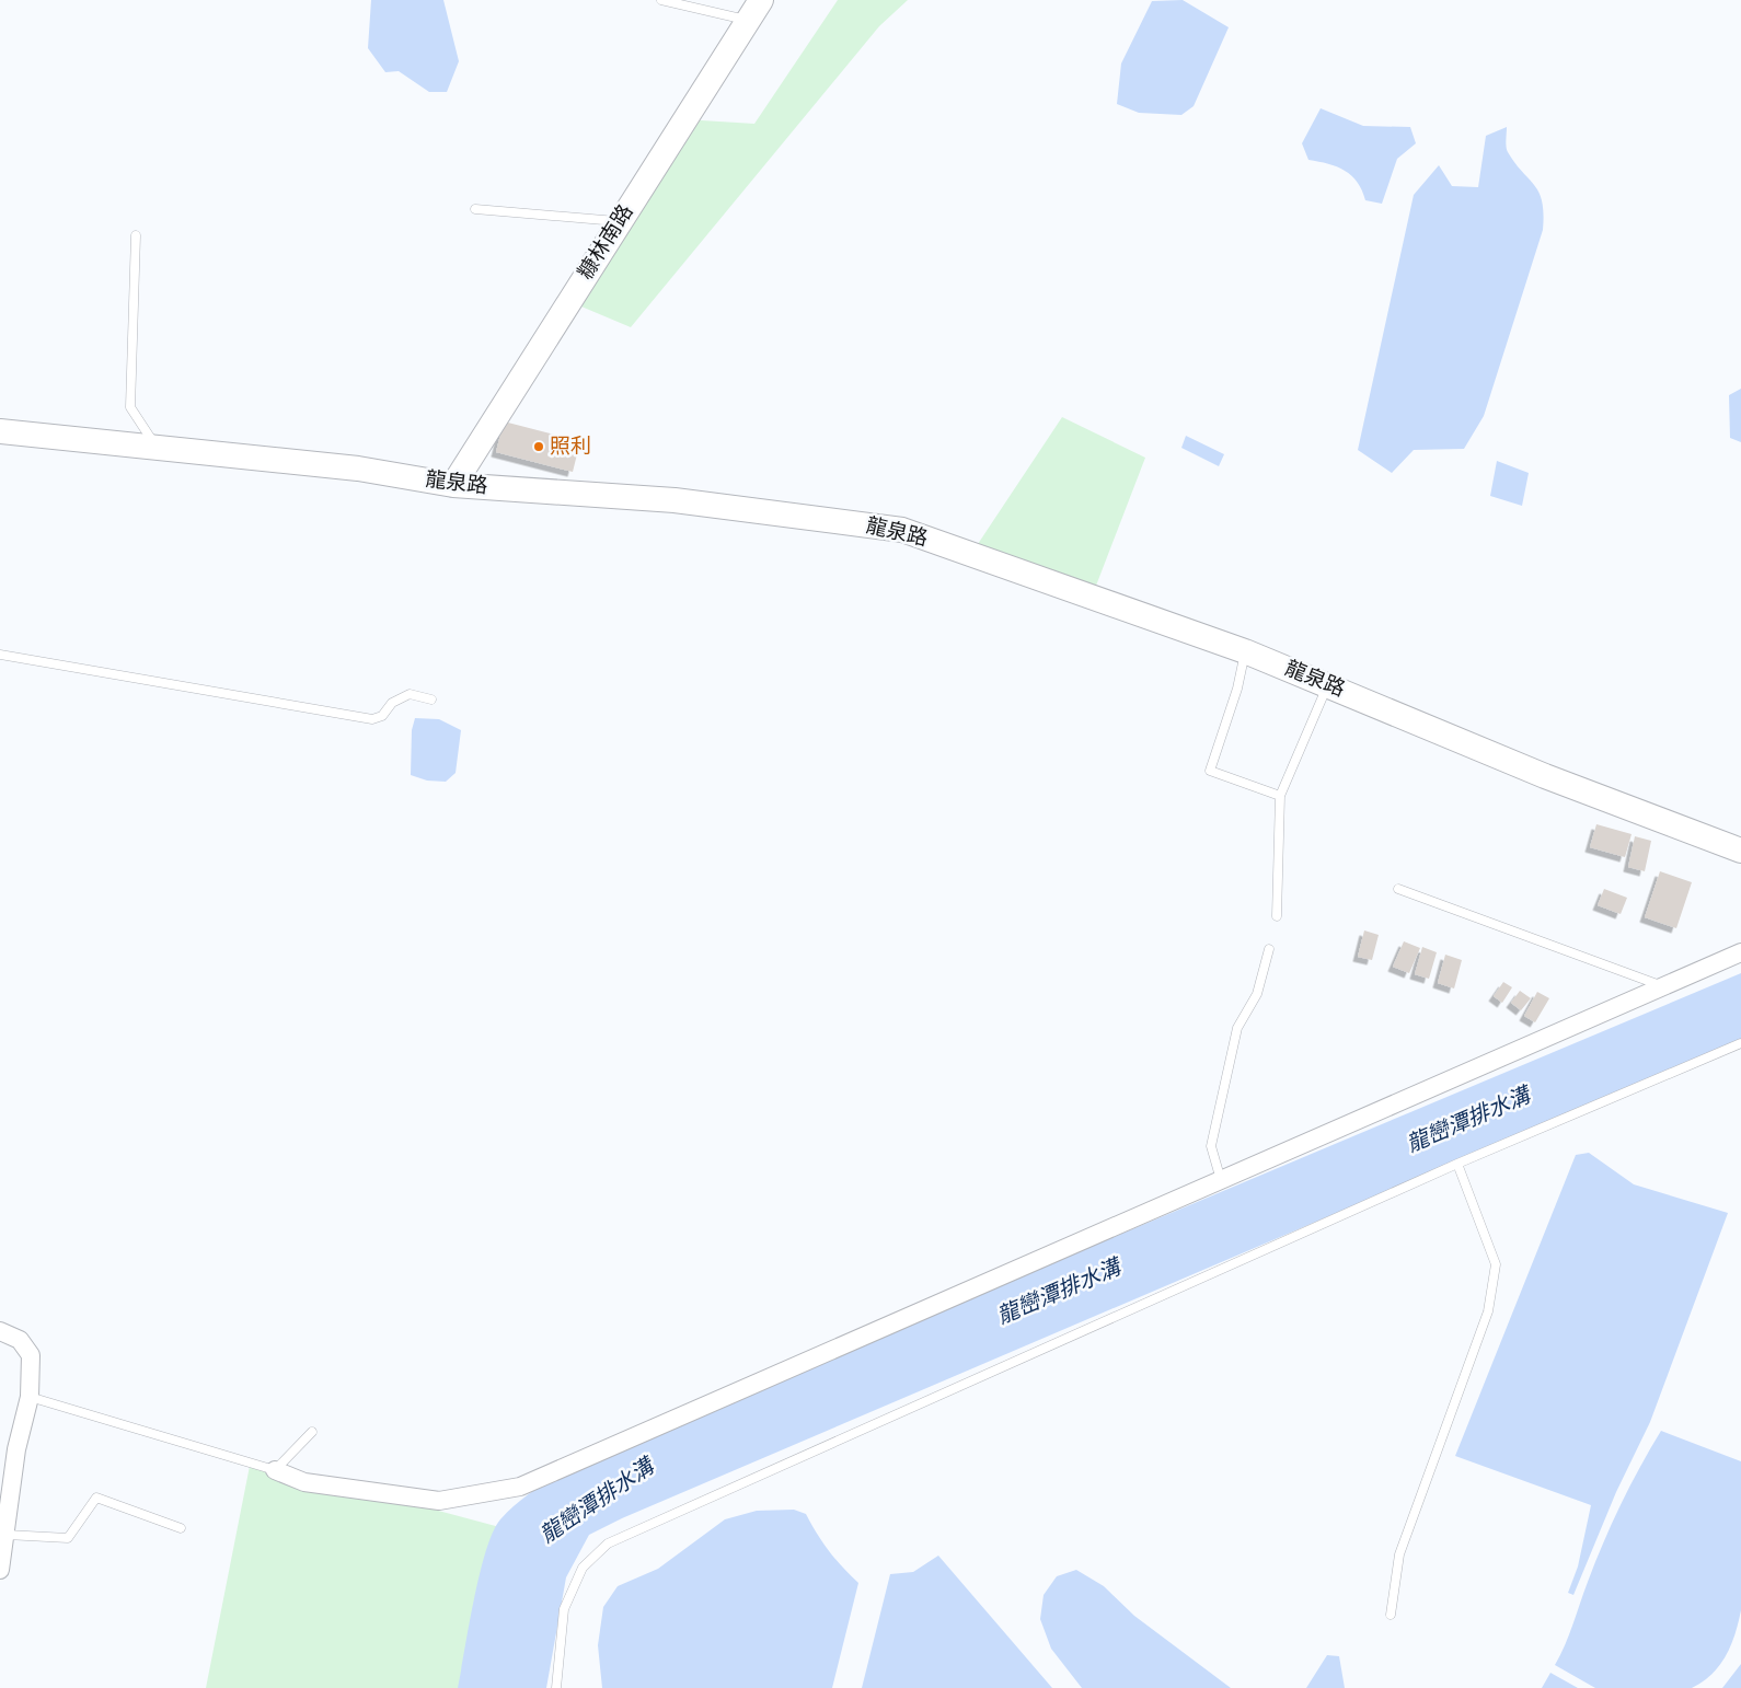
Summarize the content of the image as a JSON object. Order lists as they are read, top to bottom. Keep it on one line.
{"streets":{"street":["糠林南路","龍泉路"]},"crossings":[["糠林南路","龍泉路"]],"water":["龍巒潭排水溝"],"places":["照利"]}
